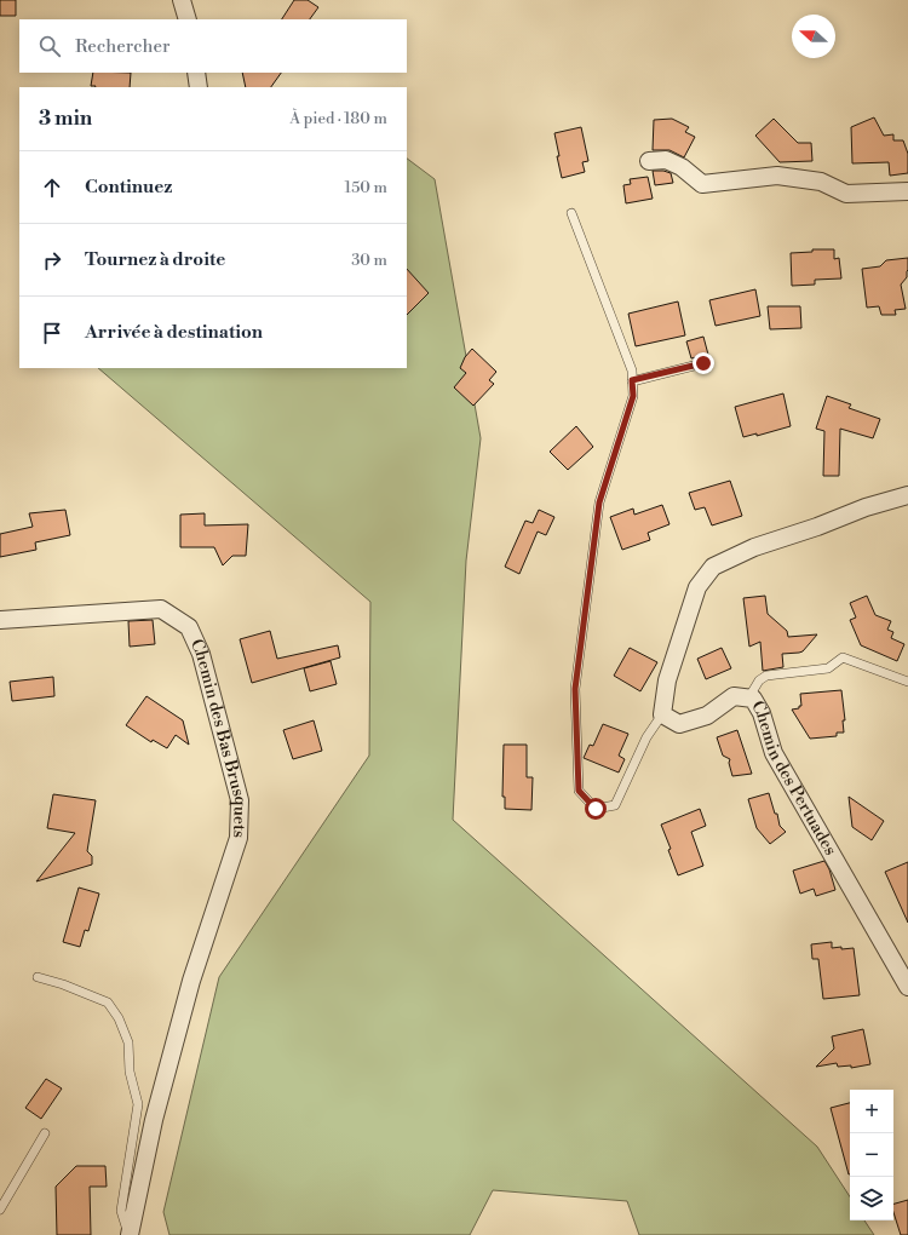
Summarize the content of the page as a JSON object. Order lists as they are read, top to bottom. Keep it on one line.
{"streets":{"street":["Chemin des Bas Brusquets","Chemin des Pertuades"]},"north":"left","page":{"search":"Rechercher","heading":["3 min","À pied · 180 m"],"list":[["Continuez","150 m"],["Tournez à droite","30 m"],"Arrivée à destination"],"map_buttons":["+","−"]}}
